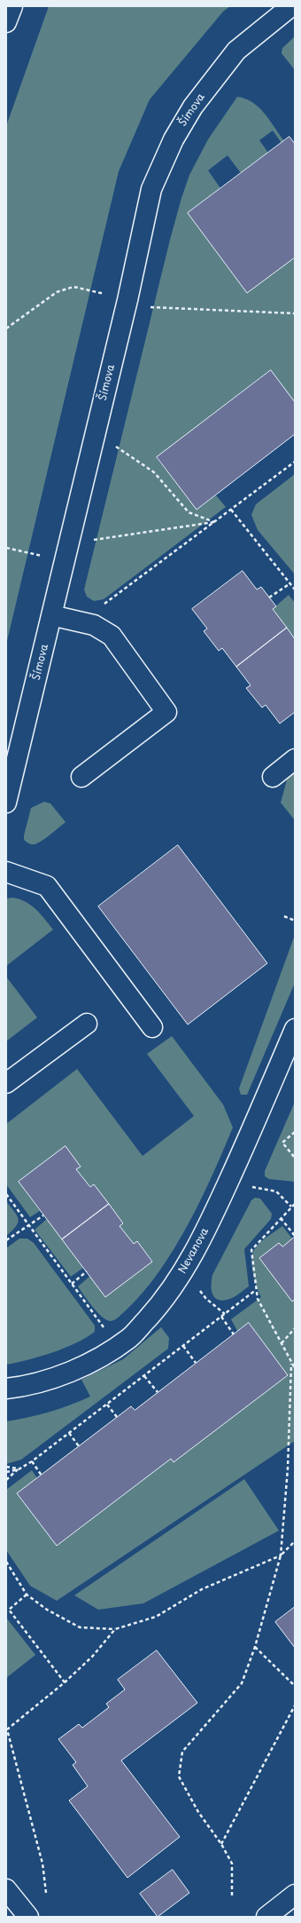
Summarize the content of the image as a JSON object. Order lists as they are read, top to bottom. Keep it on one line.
{"streets":{"street":["Šímova","Nevanova"]}}
